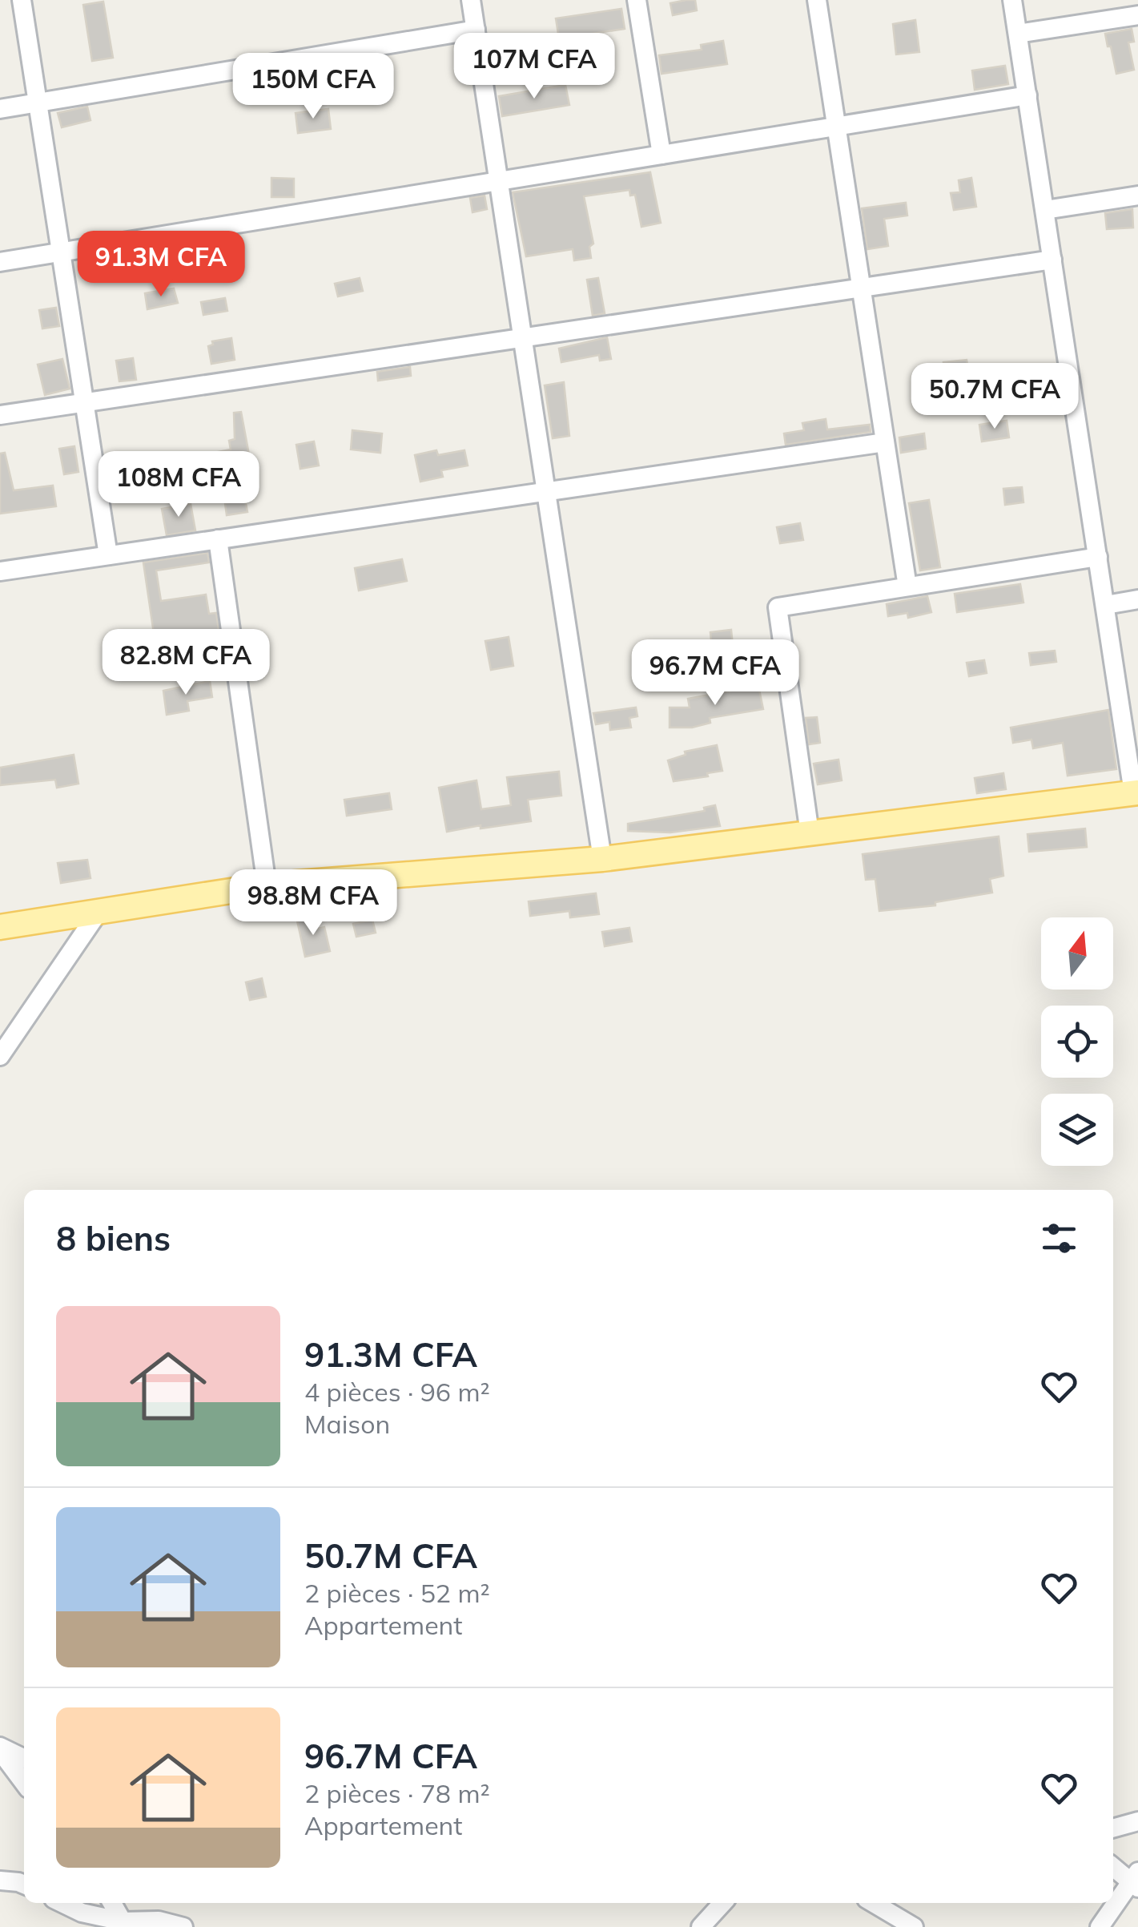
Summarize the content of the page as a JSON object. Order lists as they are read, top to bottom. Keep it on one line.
{"north":"top","page":{"price":["107M CFA","150M CFA","91.3M CFA","50.7M CFA","108M CFA","82.8M CFA","96.7M CFA","98.8M CFA"],"heading":"8 biens","list":[{"name":"91.3M CFA","note":"4 pièces · 96 m² · Maison"},{"name":"50.7M CFA","note":"2 pièces · 52 m² · Appartement"},{"name":"96.7M CFA","note":"2 pièces · 78 m² · Appartement"}]}}
